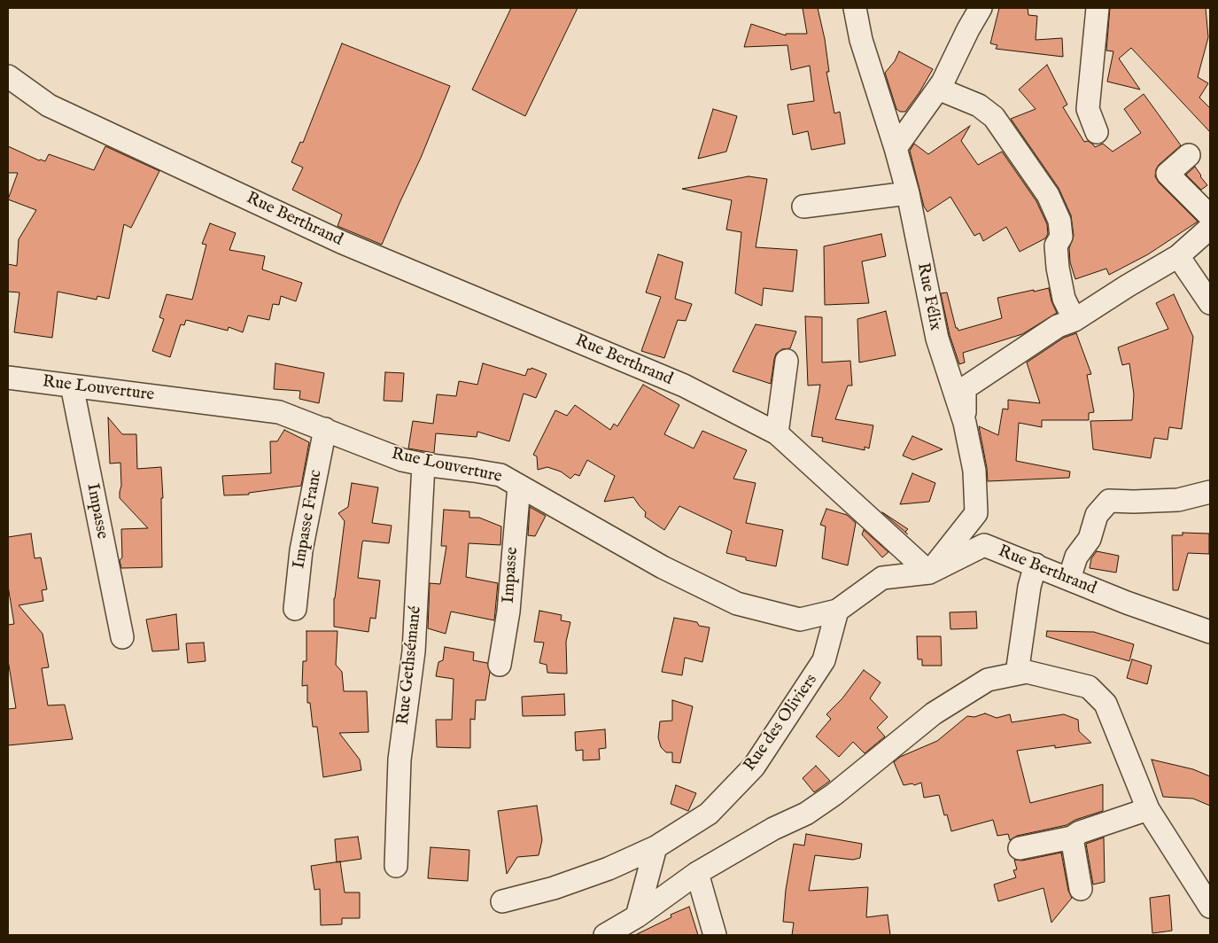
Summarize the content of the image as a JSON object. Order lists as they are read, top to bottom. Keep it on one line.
{"streets":{"street":["Rue Berthrand","Rue Félix","Rue Louverture","Impasse","Impasse Franc","Rue Gethsémané","Rue des Oliviers"]},"crossings":[["Rue Berthrand","Rue Félix"],["Rue Berthrand","Rue Louverture"],["Rue Félix","Rue Louverture"],["Rue Louverture","Impasse"],["Rue Louverture","Impasse Franc"],["Rue Louverture","Rue Gethsémané"],["Rue Louverture","Rue des Oliviers"]]}
